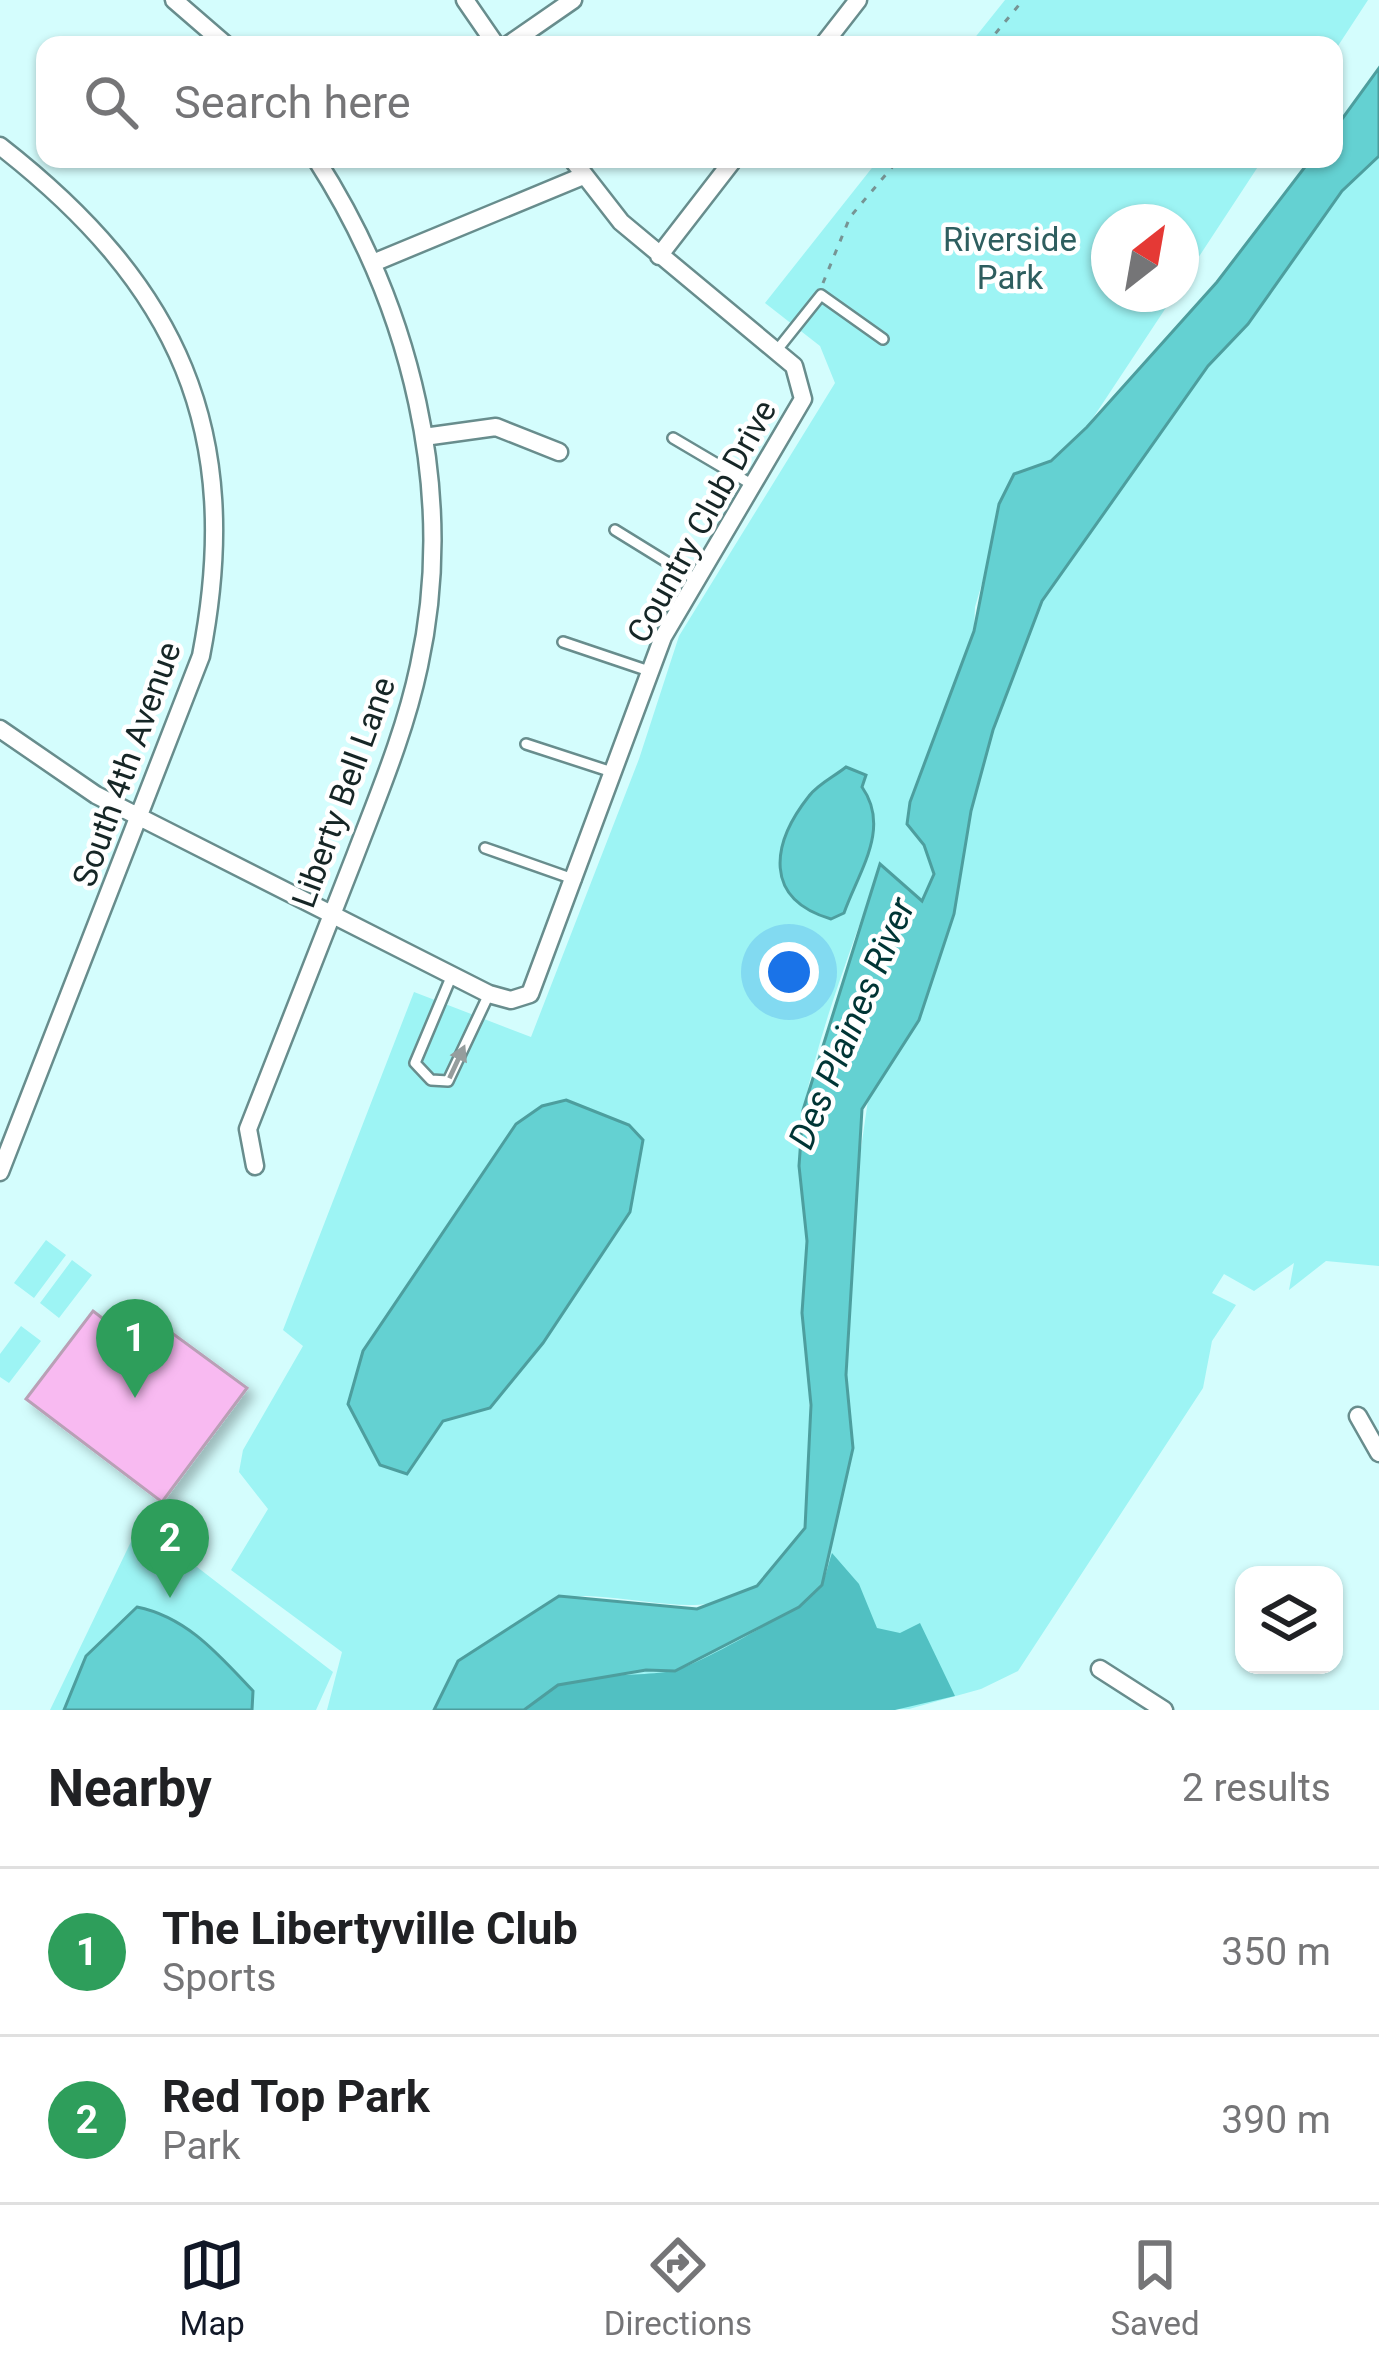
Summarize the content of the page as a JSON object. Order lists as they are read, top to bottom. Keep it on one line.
{"streets":{"street":["Country Club Drive","South 4th Avenue","Liberty Bell Lane"]},"water":["Des Plaines River"],"parks":["Riverside Park"],"north":"top right","page":{"search":"Search here","pins":["1","2"],"heading":["Nearby","2 results"],"list":[{"mark":"1","name":"The Libertyville Club","note":"Sports","value":"350 m"},{"mark":"2","name":"Red Top Park","note":"Park","value":"390 m"}],"nav":["Map","Directions","Saved"]}}
